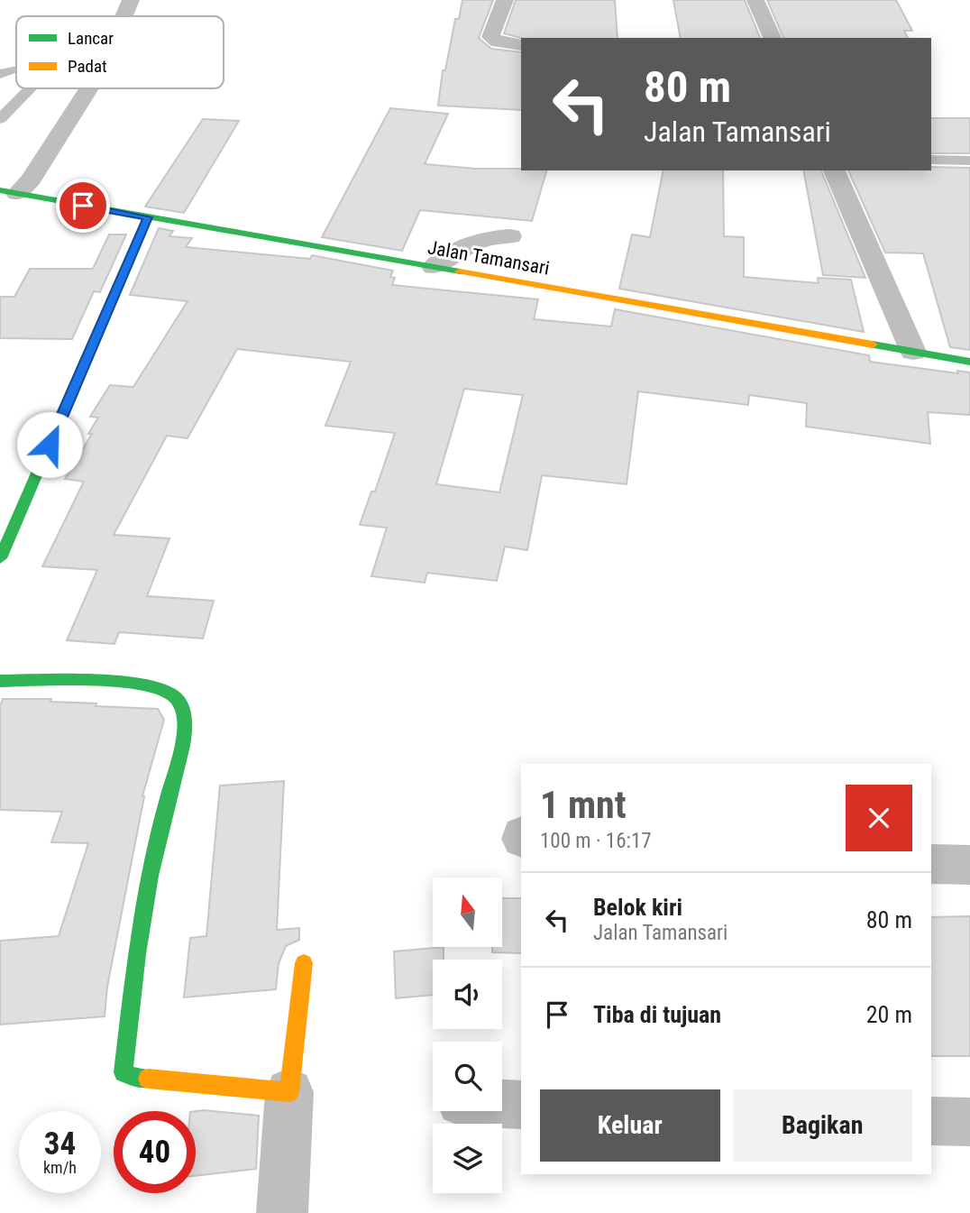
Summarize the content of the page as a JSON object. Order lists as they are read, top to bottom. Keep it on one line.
{"streets":{"street":["Jalan Tamansari"]},"legend":["Lancar","Padat"],"north":"top","page":{"turn":["80 m","Jalan Tamansari"],"heading":["1 mnt","100 m · 16:17"],"list":[{"name":"Belok kiri","note":"Jalan Tamansari","value":"80 m"},{"name":"Tiba di tujuan","value":"20 m"}],"buttons":["Keluar","Bagikan"],"speed":"34 km/h","limit":"40"}}
